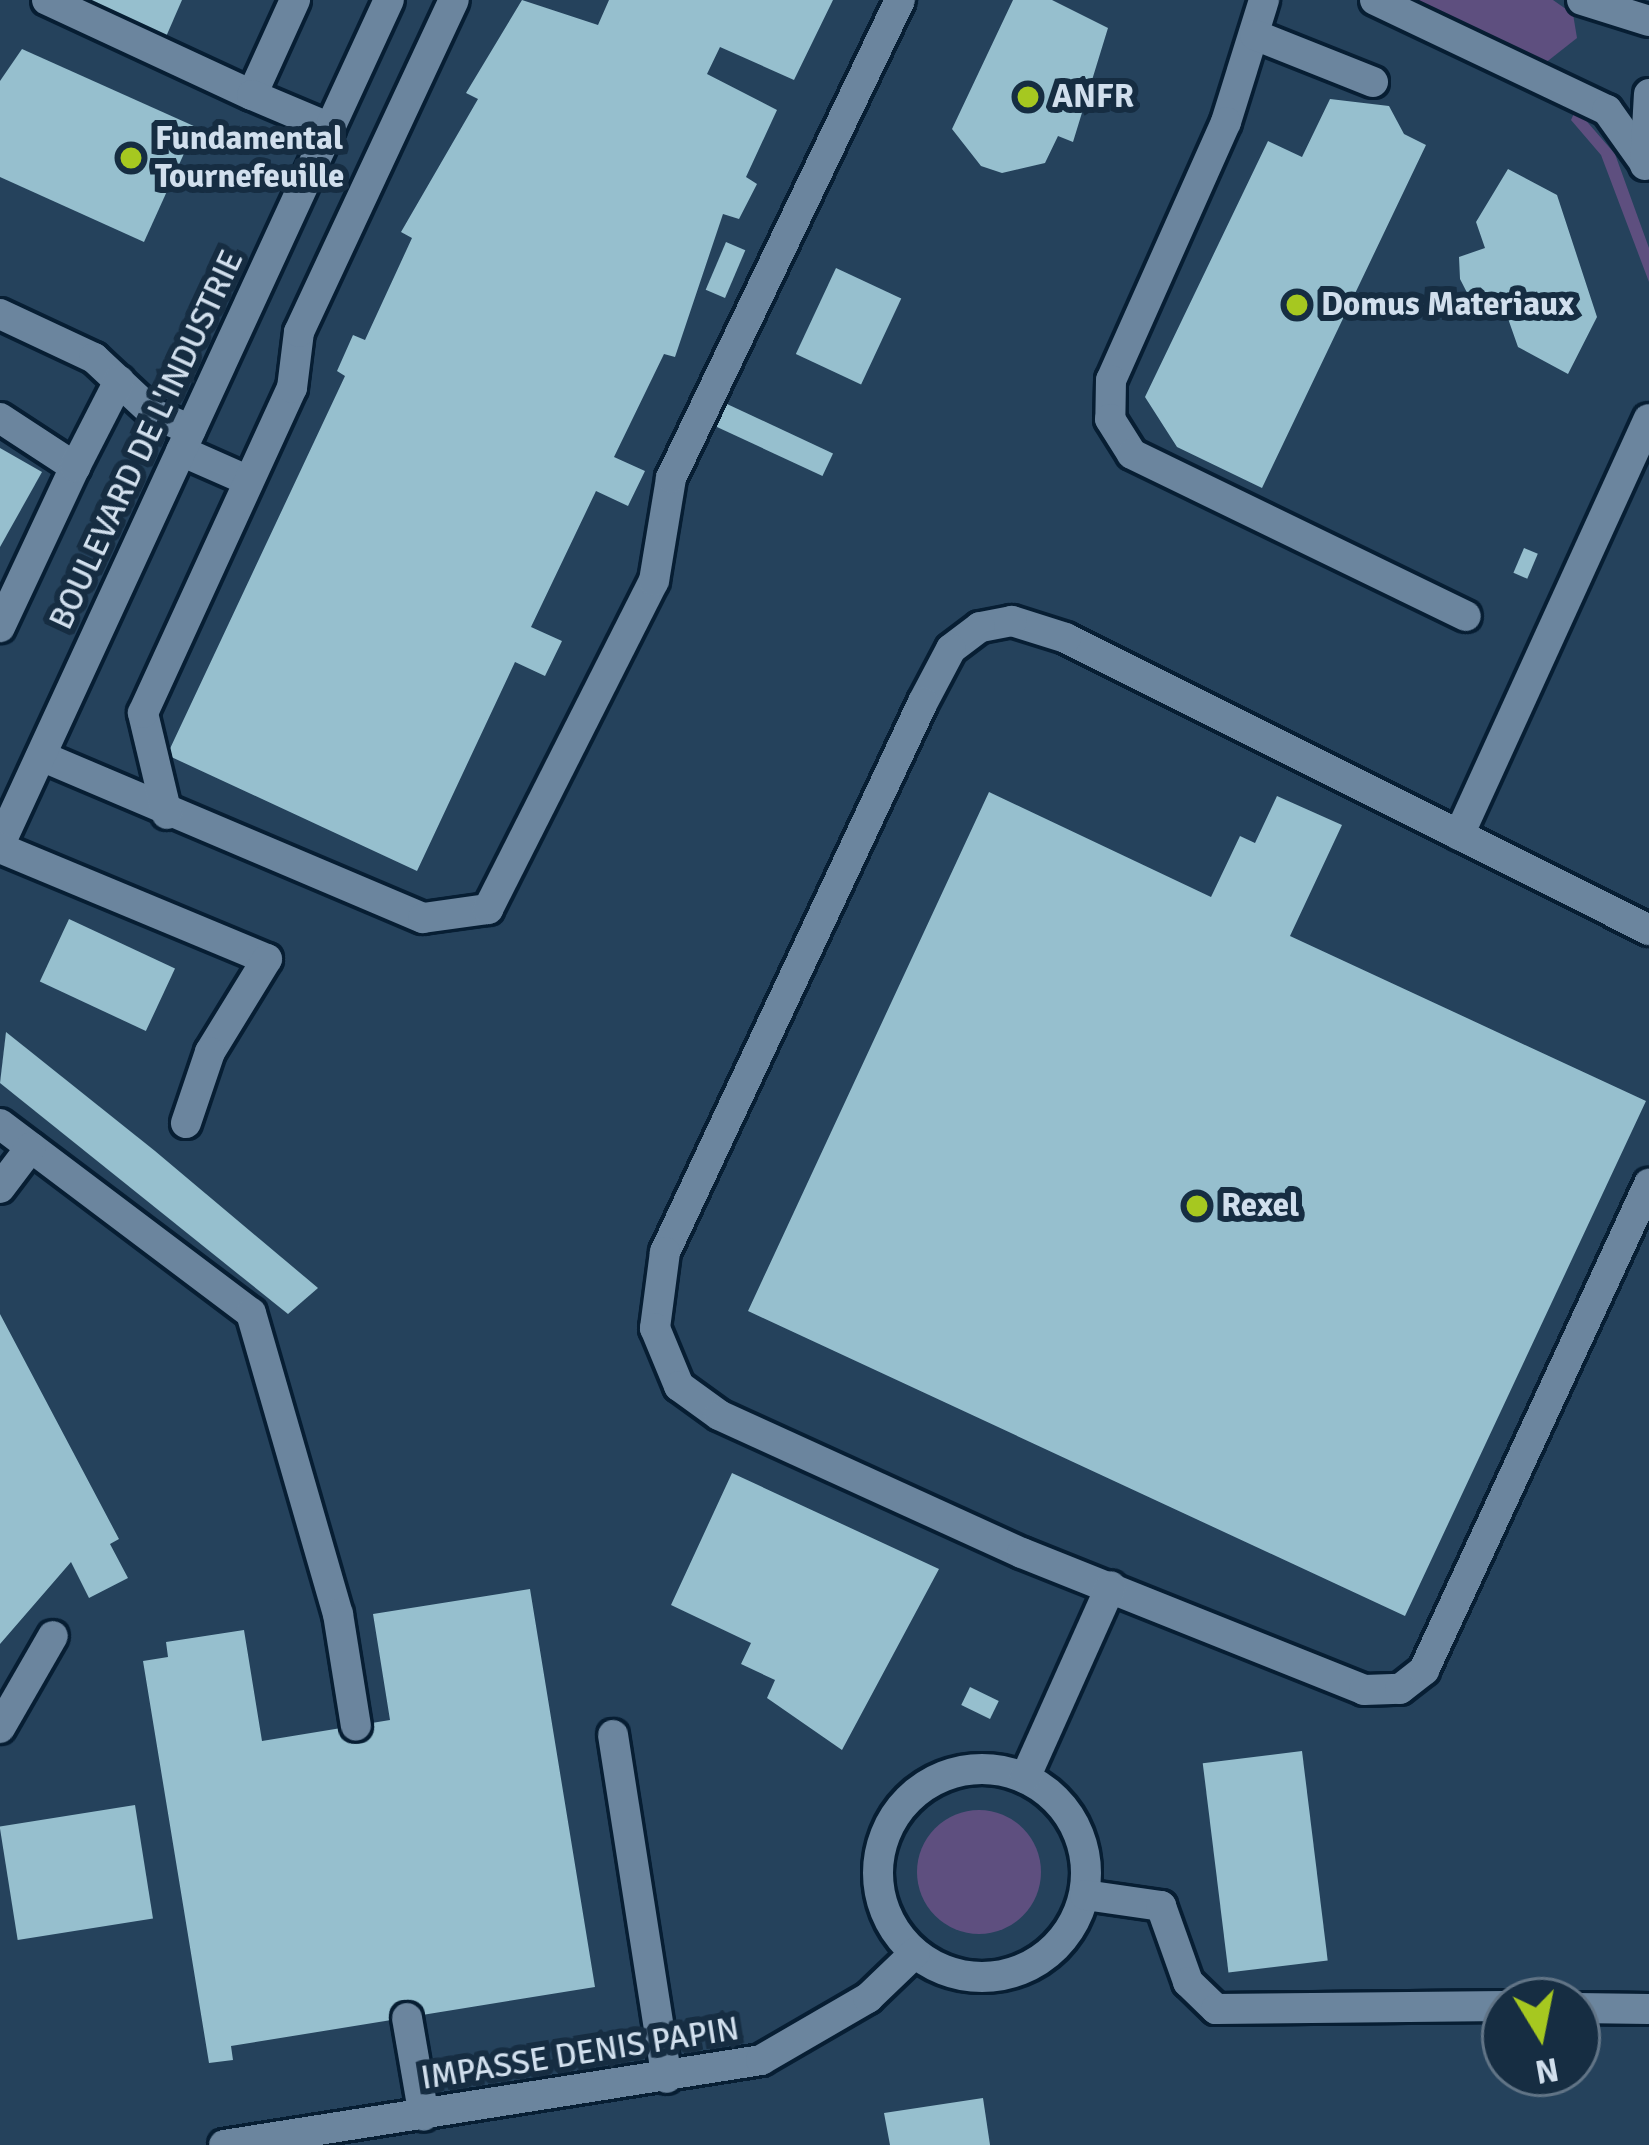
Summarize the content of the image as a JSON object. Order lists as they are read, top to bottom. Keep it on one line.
{"streets":{"street":["BOULEVARD DE L'INDUSTRIE","IMPASSE DENIS PAPIN"]},"places":["ANFR","Fundamental Tournefeuille","Domus Materiaux","Rexel"],"north":"bottom"}
